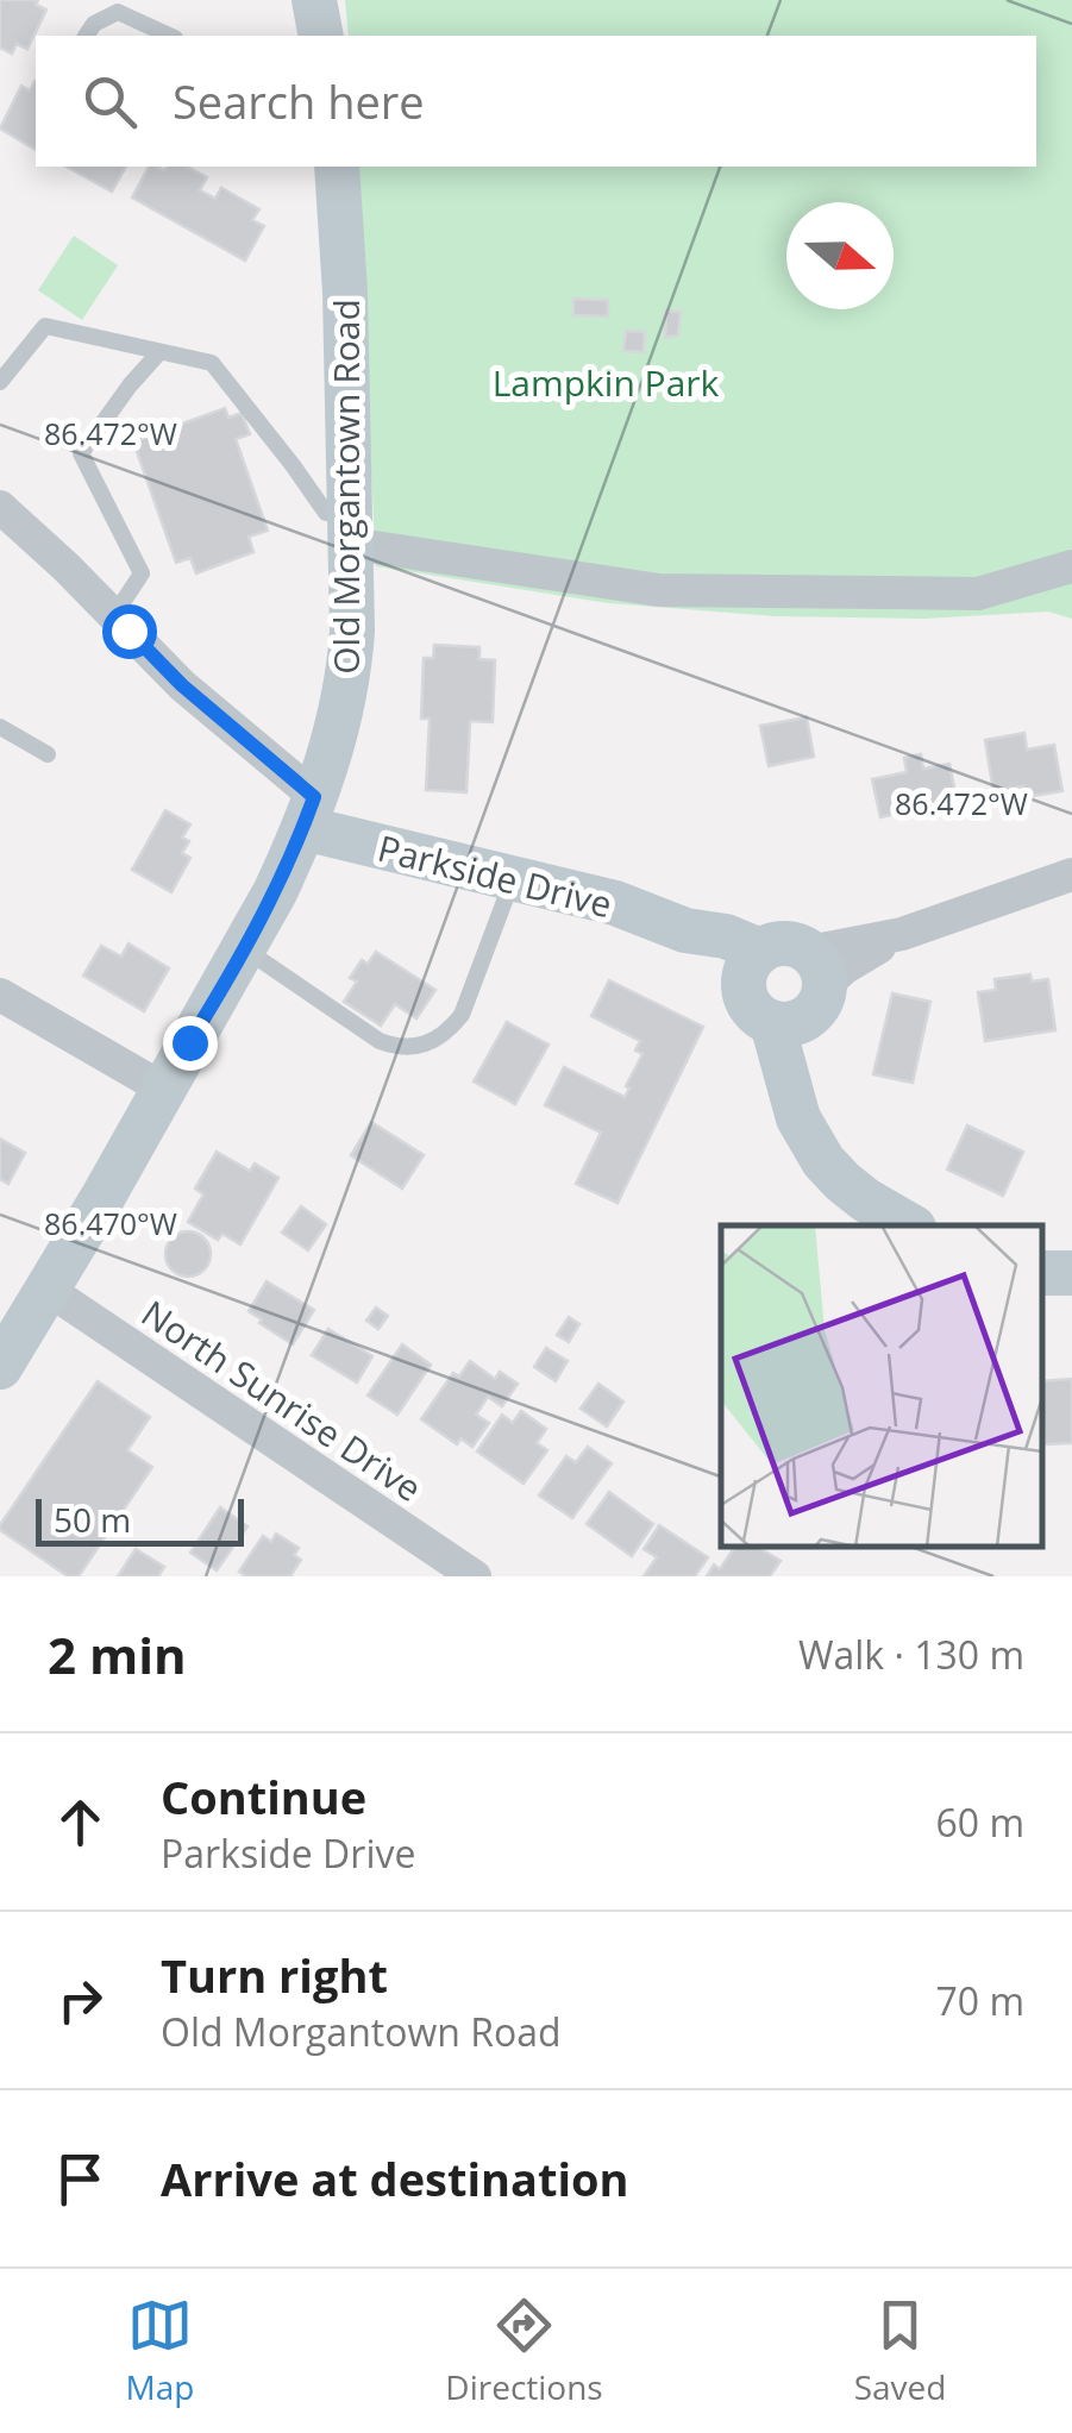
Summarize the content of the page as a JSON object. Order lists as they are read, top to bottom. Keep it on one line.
{"streets":{"street":["Old Morgantown Road","Parkside Drive","North Sunrise Drive"]},"crossings":[["Old Morgantown Road","Parkside Drive"],["Old Morgantown Road","North Sunrise Drive"]],"parks":["Lampkin Park"],"scale_bar":"50 m","north":"right","page":{"search":"Search here","scale":"50 m","heading":["2 min","Walk · 130 m"],"list":[["Continue","Parkside Drive","60 m"],["Turn right","Old Morgantown Road","70 m"],"Arrive at destination"],"nav":["Map","Directions","Saved"]},"coordinates":["86.472°W","86.470°W"]}
